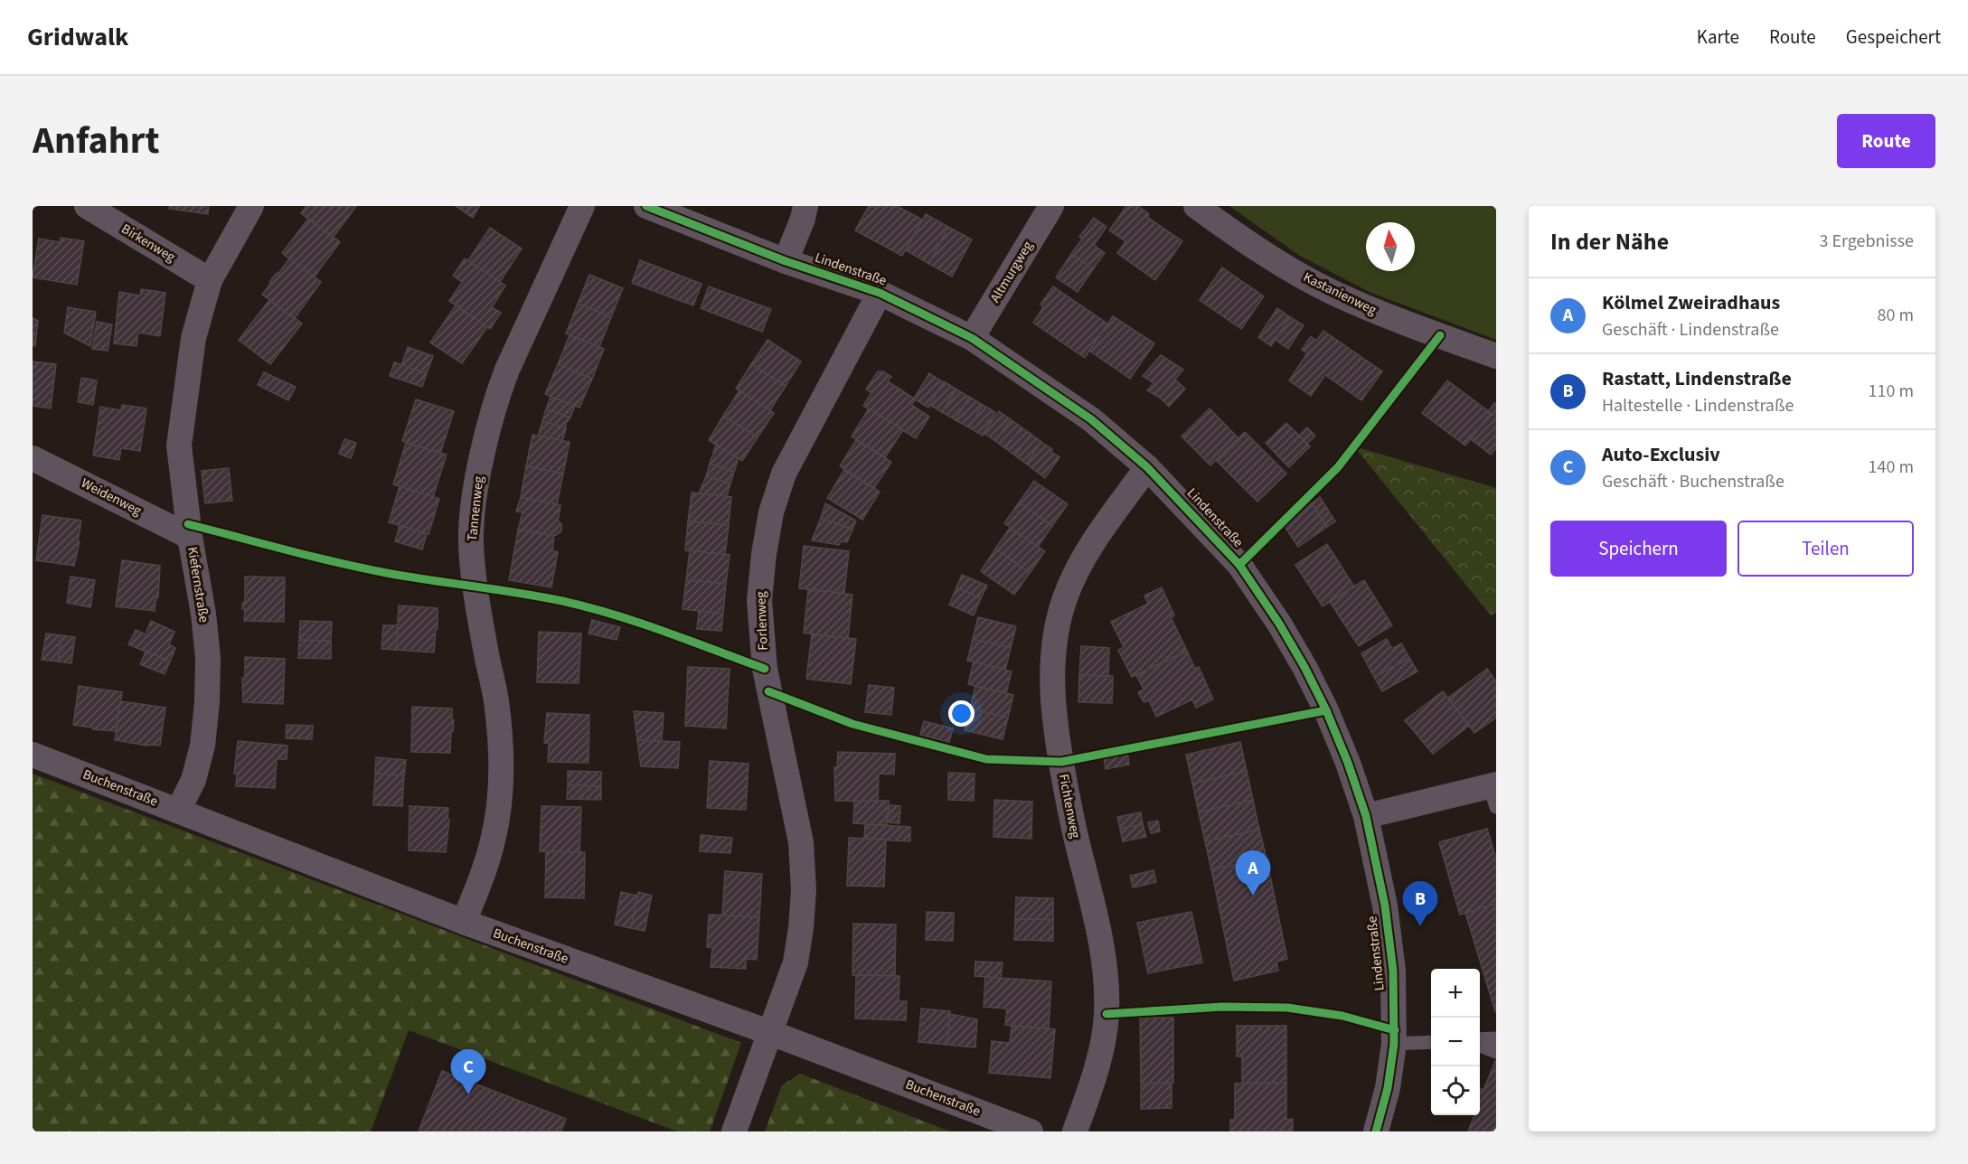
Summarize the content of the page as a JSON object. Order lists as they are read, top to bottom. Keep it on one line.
{"streets":{"street":["Birkenweg","Lindenstraße","Altmurgweg","Kastanienweg","Weidenweg","Tannenweg","Kiefernstraße","Forlenweg","Buchenstraße","Fichtenweg"]},"crossings":[["Birkenweg","Kiefernstraße"],["Lindenstraße","Altmurgweg"],["Lindenstraße","Forlenweg"],["Lindenstraße","Fichtenweg"],["Weidenweg","Kiefernstraße"],["Tannenweg","Buchenstraße"],["Kiefernstraße","Buchenstraße"],["Forlenweg","Buchenstraße"]],"north":"top","page":{"header":"Gridwalk","nav":["Karte","Route","Gespeichert"],"title":"Anfahrt","buttons":["Route",["Speichern","Teilen"]],"heading":["In der Nähe","3 Ergebnisse"],"list":[{"mark":"A","name":"Kölmel Zweiradhaus","note":"Geschäft · Lindenstraße","value":"80 m"},{"mark":"B","name":"Rastatt, Lindenstraße","note":"Haltestelle · Lindenstraße","value":"110 m"},{"mark":"C","name":"Auto-Exclusiv","note":"Geschäft · Buchenstraße","value":"140 m"}],"pins":["A","B","C"],"map_buttons":["+","−"]}}
